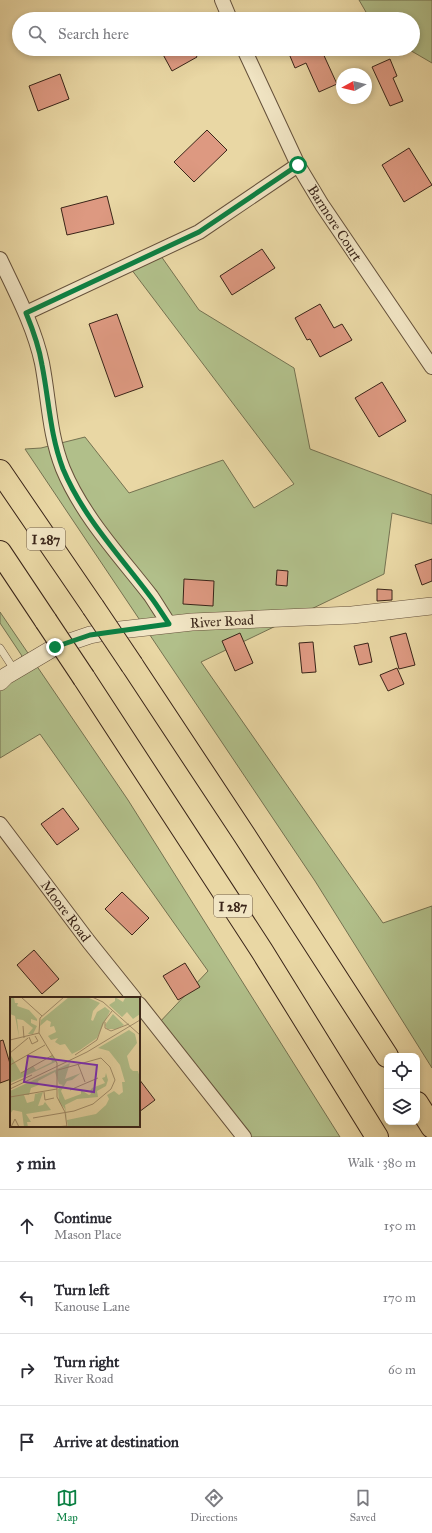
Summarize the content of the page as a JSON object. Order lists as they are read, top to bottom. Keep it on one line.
{"streets":{"highway":["I 287"],"street":["Barmore Court","River Road","Moore Road"]},"north":"left","page":{"search":"Search here","heading":["5 min","Walk · 380 m"],"list":[["Continue","Mason Place","150 m"],["Turn left","Kanouse Lane","170 m"],["Turn right","River Road","60 m"],"Arrive at destination"],"nav":["Map","Directions","Saved"]}}
